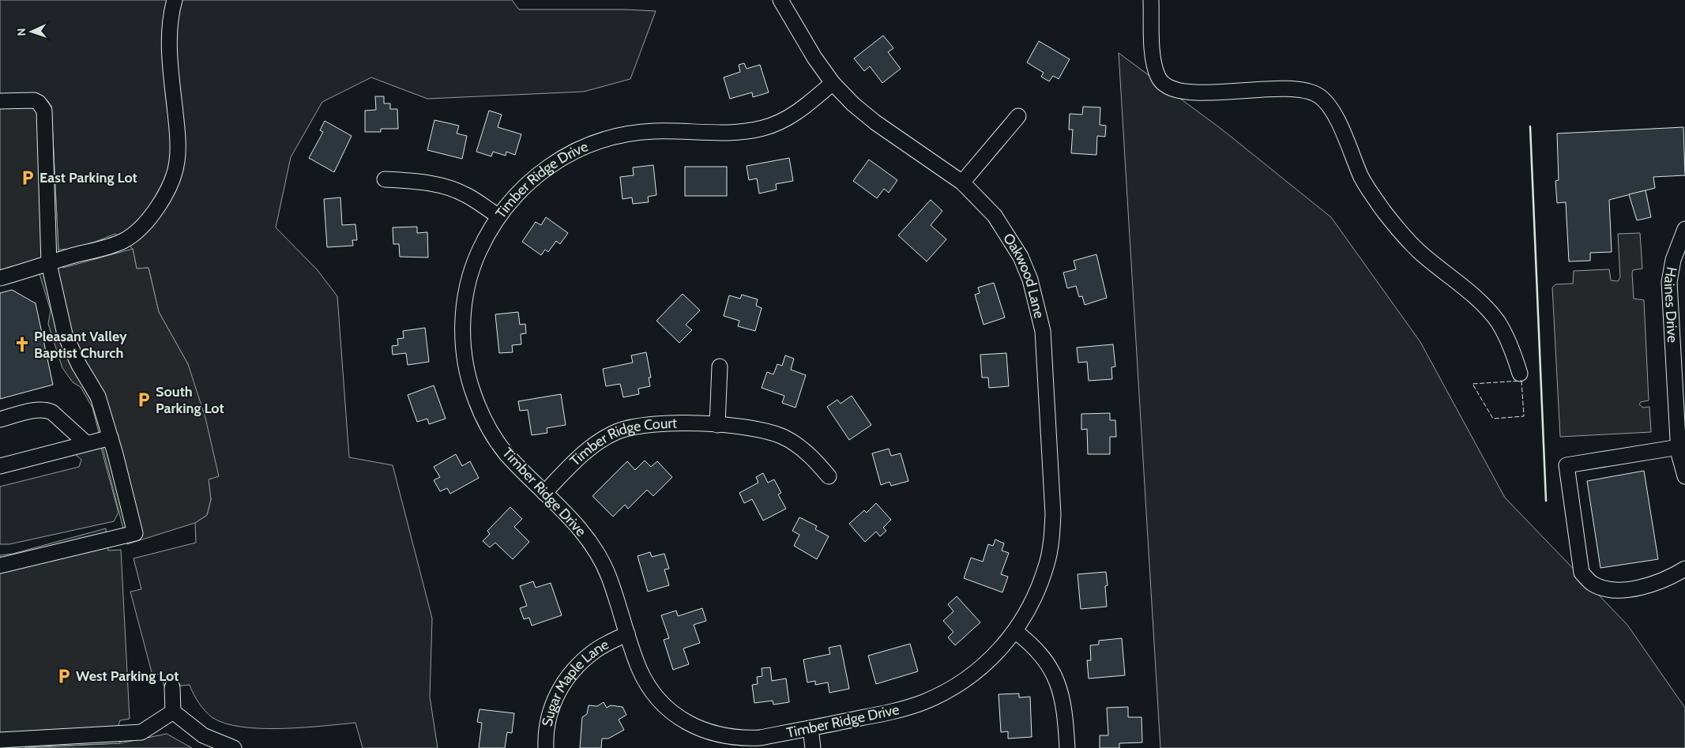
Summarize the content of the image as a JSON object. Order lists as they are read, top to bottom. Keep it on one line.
{"streets":{"street":["Timber Ridge Drive","Oakwood Lane","Haines Drive","Timber Ridge Court","Sugar Maple Lane"]},"crossings":[["Timber Ridge Drive","Oakwood Lane"],["Timber Ridge Drive","Timber Ridge Court"],["Timber Ridge Drive","Sugar Maple Lane"]],"places":{"parking":["East Parking Lot","South Parking Lot","West Parking Lot"],"church":["Pleasant Valley Baptist Church"]},"north":"left"}
